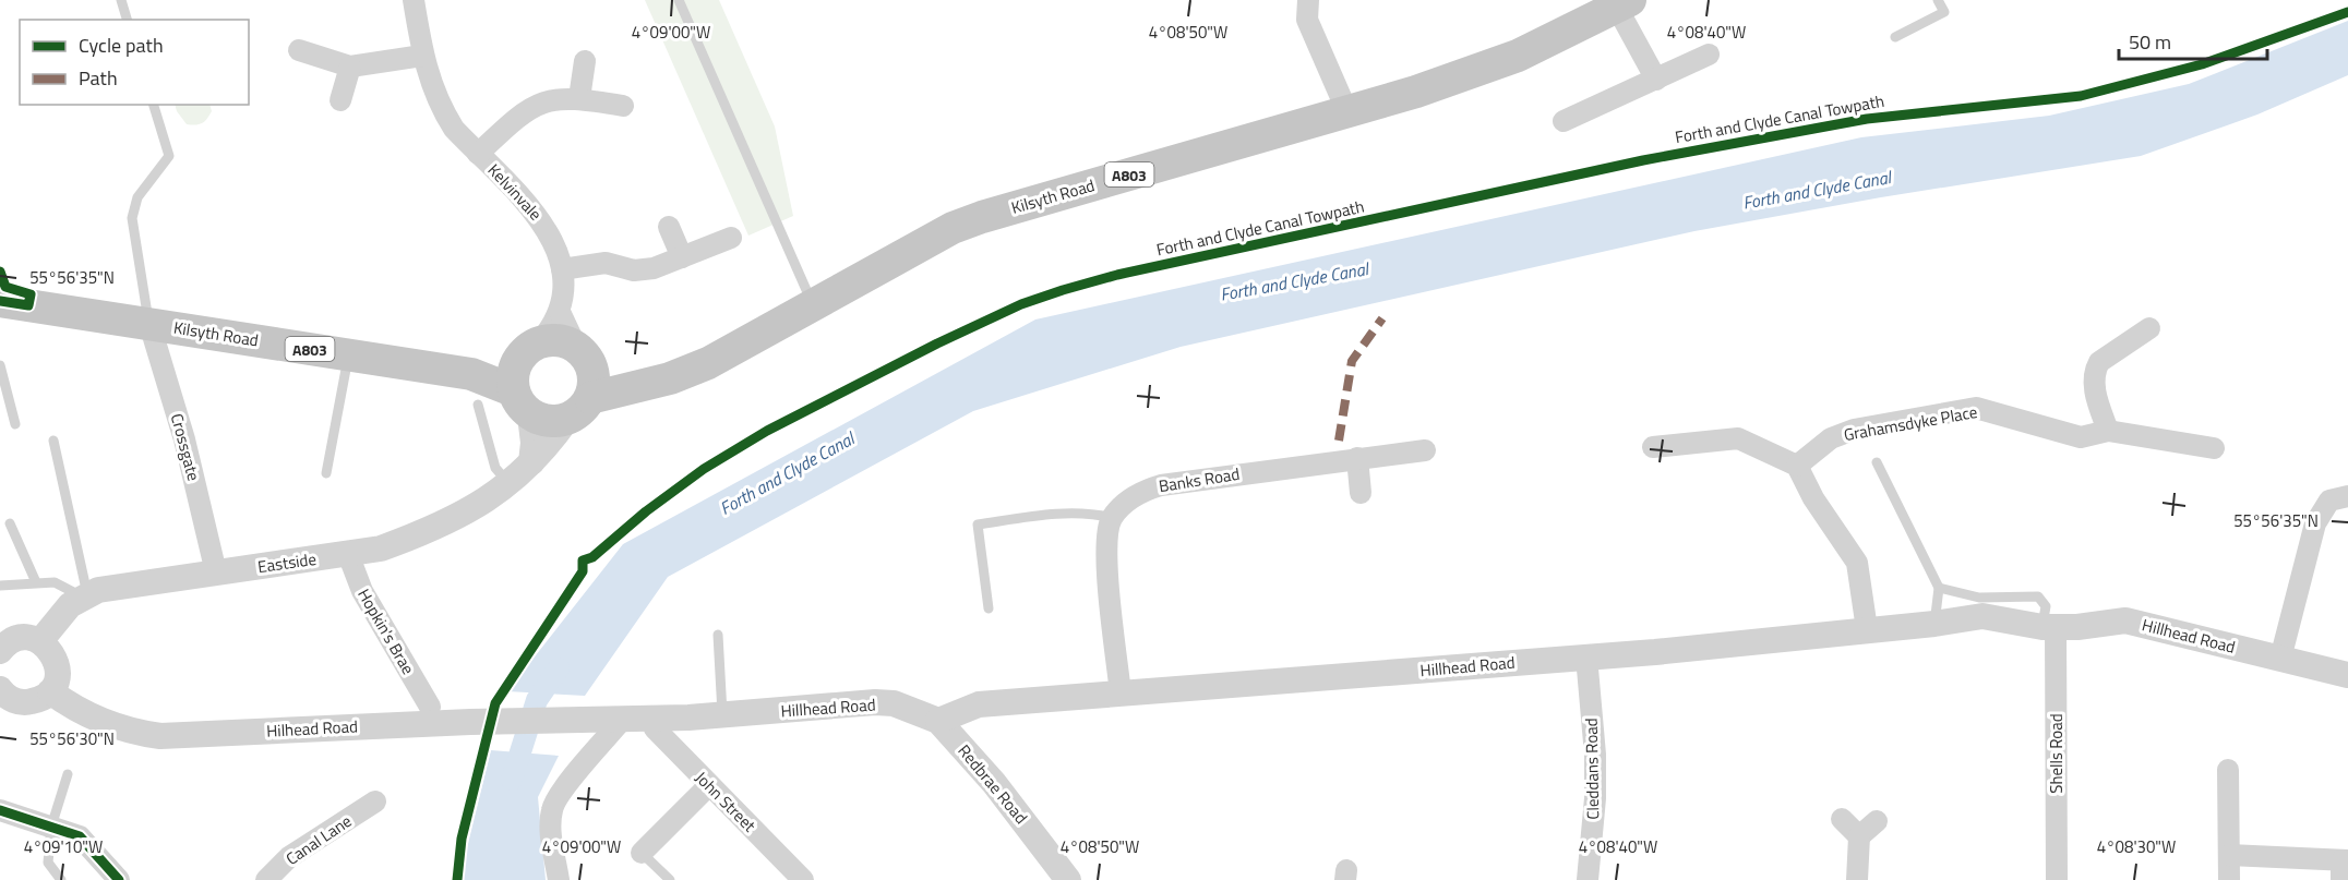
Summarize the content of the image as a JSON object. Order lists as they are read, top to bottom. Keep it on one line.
{"streets":{"main road":["A803","Kilsyth Road"],"street":["Kelvinvale","Grahamsdyke Place","Crossgate","Banks Road","Eastside","Hopkin's Brae","Hillhead Road","Hilhead Road","Shells Road","Cleddans Road","Redbrae Road","John Street","Canal Lane"],"cycle path":["Forth and Clyde Canal Towpath"]},"crossings":[["Kelvinvale","Kilsyth Road"],["Kelvinvale","Eastside"],["Kilsyth Road","Crossgate"],["Kilsyth Road","Eastside"],["Crossgate","Eastside"],["Eastside","Hopkin's Brae"],["Hillhead Road","Hilhead Road"],["Hillhead Road","Shells Road"],["Hillhead Road","Cleddans Road"],["Hillhead Road","Redbrae Road"],["Hillhead Road","John Street"]],"water":["Forth and Clyde Canal"],"legend":["Cycle path","Path"],"scale_bar":"50 m","coordinates":["4°09'00\"W","4°08'50\"W","4°08'40\"W","55°56'35\"N","55°56'30\"N","4°09'10\"W","4°08'30\"W"]}
